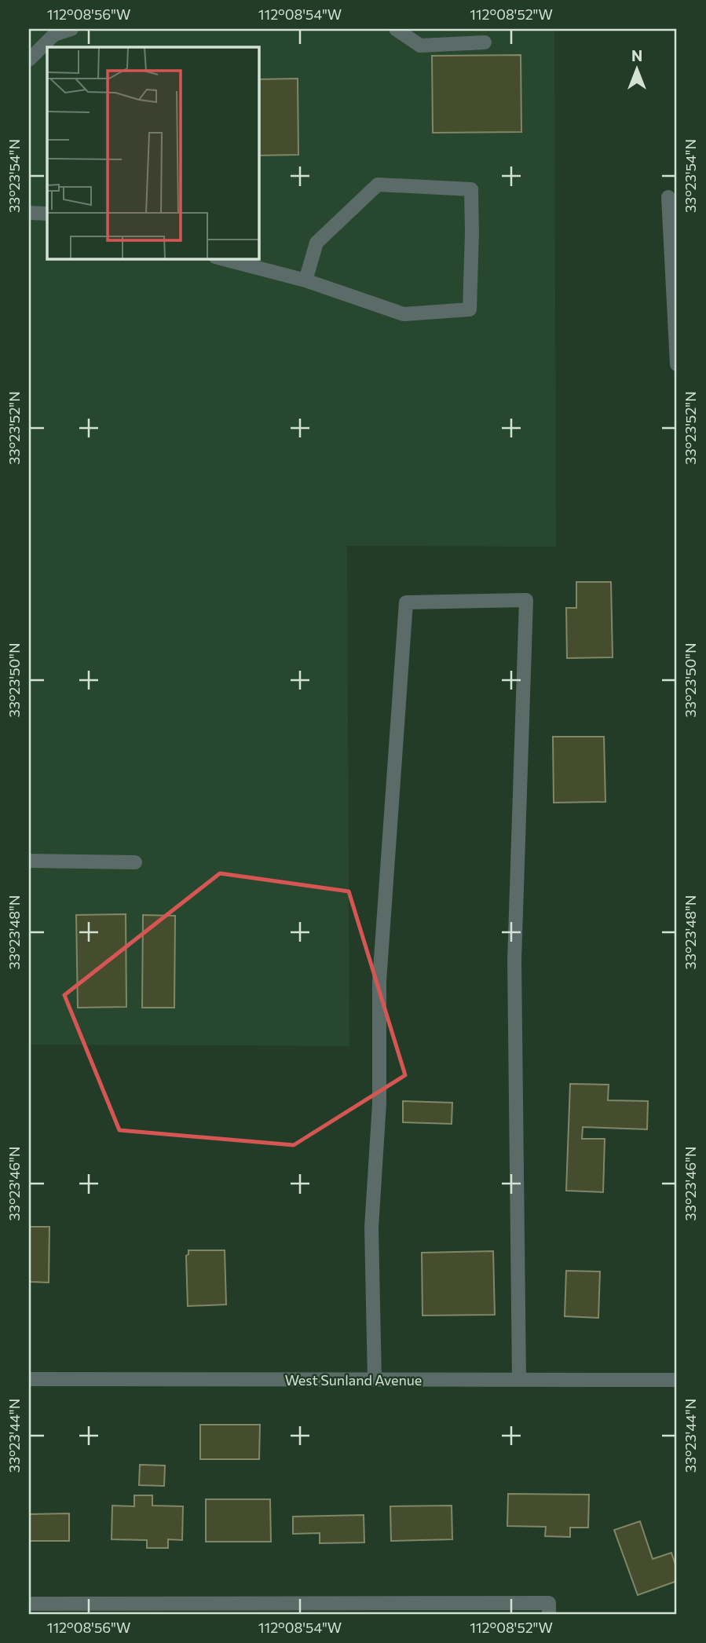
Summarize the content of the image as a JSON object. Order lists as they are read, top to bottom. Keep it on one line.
{"streets":{"street":["West Sunland Avenue"]},"north":"top","coordinates":["112°08'56\"W","112°08'54\"W","112°08'52\"W","33°23'54\"N","33°23'52\"N","33°23'50\"N","33°23'48\"N","33°23'46\"N","33°23'44\"N"]}
